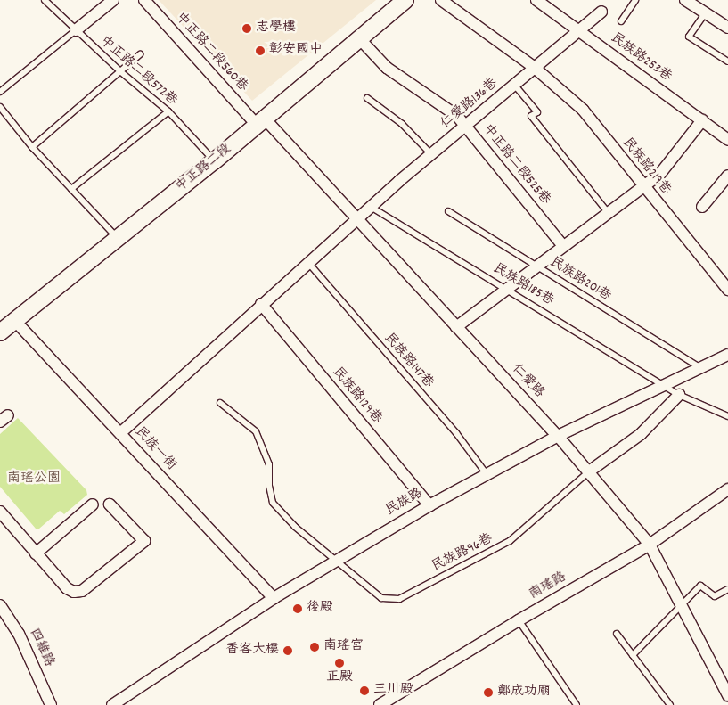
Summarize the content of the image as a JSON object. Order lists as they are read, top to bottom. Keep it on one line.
{"streets":{"street":["中正路二段560巷","民族路253巷","仁愛路136巷","中正路二段525巷","民族路219巷","中正路二段","仁愛路","民族路129巷","民族一街","民族路","南瑤路","四維路"],"lane":["中正路二段572巷","民族路201巷","民族路185巷","民族路147巷","民族路96巷"]},"crossings":[["中正路二段560巷","中正路二段"],["中正路二段560巷","仁愛路"],["民族路253巷","仁愛路136巷"],["中正路二段572巷","中正路二段"],["仁愛路136巷","中正路二段525巷"],["仁愛路136巷","民族路219巷"],["仁愛路136巷","民族路185巷"],["仁愛路136巷","民族路147巷"],["仁愛路136巷","仁愛路"],["仁愛路136巷","民族路129巷"],["仁愛路136巷","民族一街"],["中正路二段525巷","中正路二段"],["中正路二段","仁愛路"],["中正路二段","民族一街"],["民族路201巷","民族路"],["民族路185巷","民族路"],["民族路147巷","民族路"],["仁愛路","民族路"],["仁愛路","民族路96巷"],["仁愛路","南瑤路"],["民族路129巷","民族路"],["民族一街","民族路"],["民族路","民族路96巷"]],"parks":["南瑤公園"],"places":["志學樓","彰安國中","後殿","南瑤宮","香客大樓","正殿","三川殿","鄭成功廟"]}
